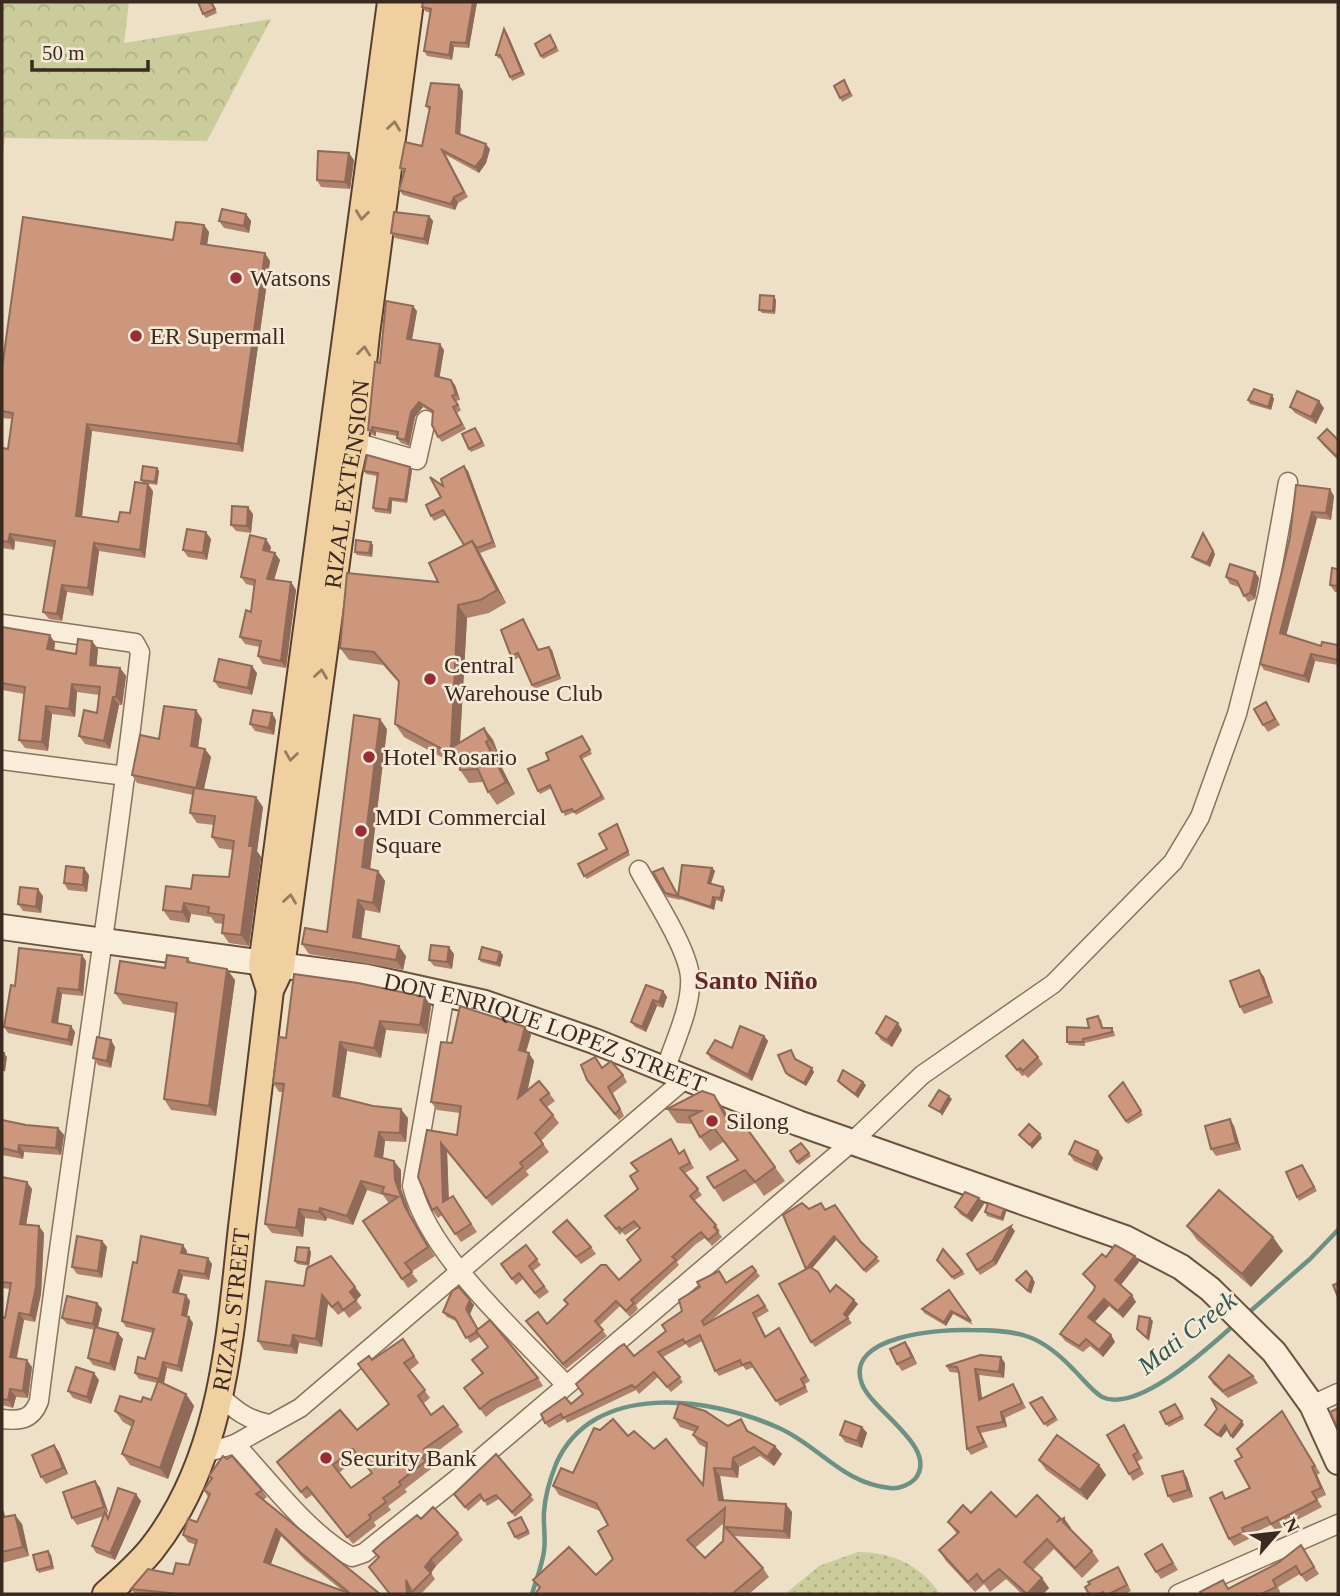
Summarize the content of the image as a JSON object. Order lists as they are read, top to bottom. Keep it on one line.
{"streets":{"main road":["RIZAL EXTENSION","RIZAL STREET"],"street":["DON ENRIQUE LOPEZ STREET"]},"crossings":[["RIZAL EXTENSION","DON ENRIQUE LOPEZ STREET"],["RIZAL EXTENSION","RIZAL STREET"],["DON ENRIQUE LOPEZ STREET","RIZAL STREET"]],"districts":["Santo Niño"],"water":["Mati Creek"],"places":["Watsons","ER Supermall","Central Warehouse Club","Hotel Rosario","MDI Commercial Square","Silong","Security Bank"],"scale_bar":"50 m","north":"top right"}
